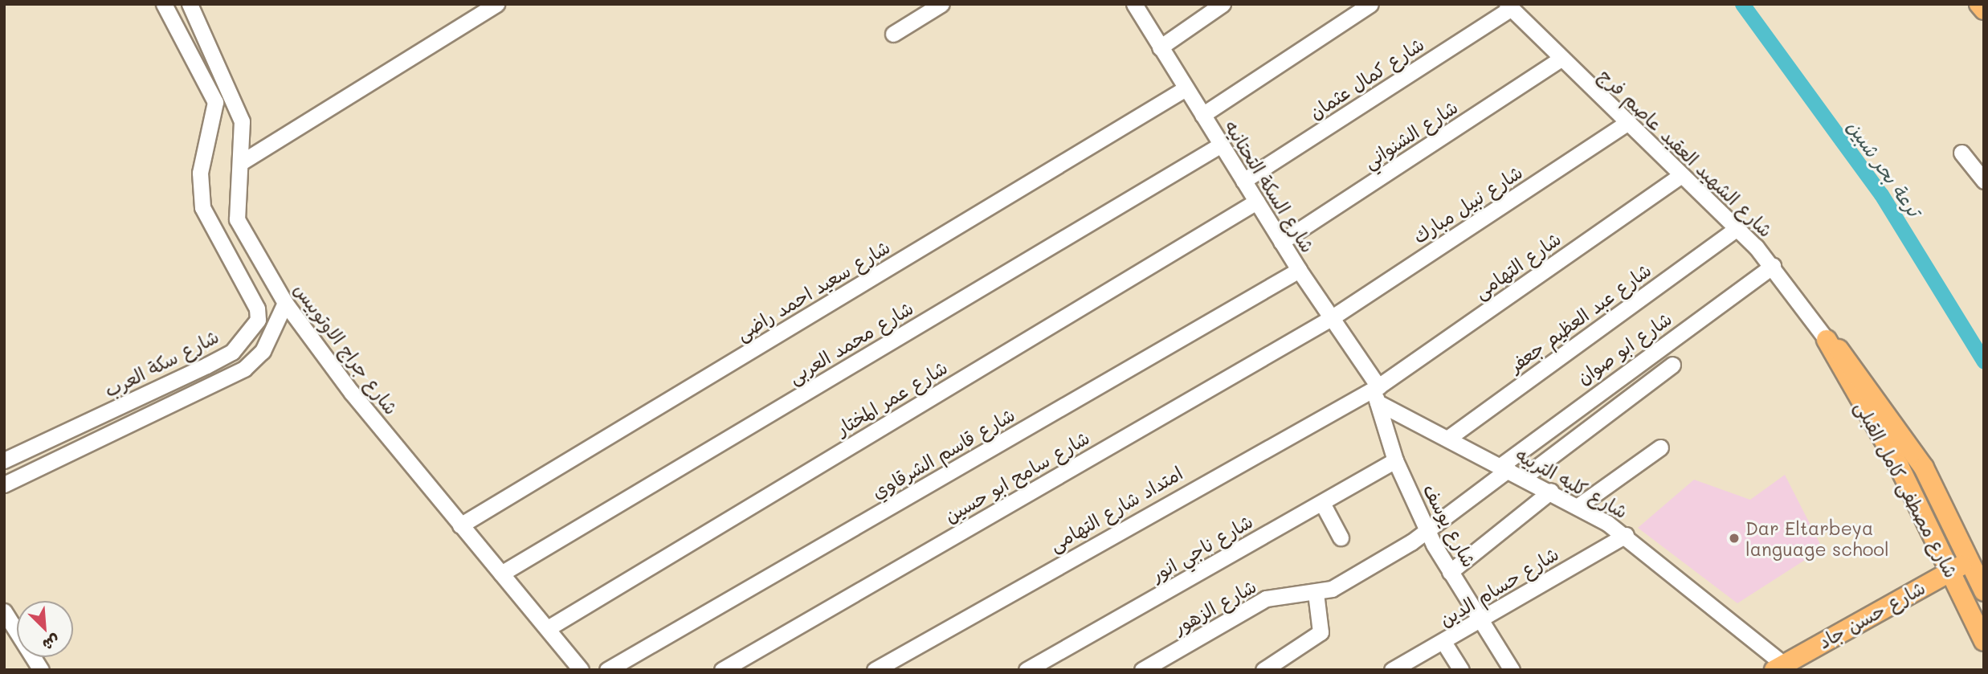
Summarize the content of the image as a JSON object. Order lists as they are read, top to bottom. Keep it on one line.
{"streets":{"main road":["شارع مصطفى كامل القبلى","شارع حسن جاد"],"street":["شارع كمال عثمان","شارع الشنواني","شارع الشهيد العقيد عاصم فرج","شارع السكة التحتانيه","شارع نبيل مبارك","شارع التهامى","شارع سعيد احمد راضى","شارع عبد العظيم جعفر","شارع محمد العربى","شارع ابو صوان","شارع جراج الاوتوبيس","شارع سكة العرب","شارع عمر المختار","شارع قاسم الشرقاوي","شارع سامح ابو حسين","شارع كليه التربيه","امتداد شارع التهامى","شارع يوسف","شارع ناجي انور","شارع حسام الدين","شارع الزهور"]},"crossings":[["شارع كمال عثمان","شارع الشهيد العقيد عاصم فرج"],["شارع كمال عثمان","شارع السكة التحتانيه"],["شارع الشنواني","شارع الشهيد العقيد عاصم فرج"],["شارع الشنواني","شارع السكة التحتانيه"],["شارع الشهيد العقيد عاصم فرج","شارع نبيل مبارك"],["شارع الشهيد العقيد عاصم فرج","شارع التهامى"],["شارع الشهيد العقيد عاصم فرج","شارع عبد العظيم جعفر"],["شارع الشهيد العقيد عاصم فرج","شارع ابو صوان"],["شارع الشهيد العقيد عاصم فرج","شارع مصطفى كامل القبلى"],["شارع السكة التحتانيه","شارع نبيل مبارك"],["شارع السكة التحتانيه","شارع التهامى"],["شارع السكة التحتانيه","شارع سعيد احمد راضى"],["شارع السكة التحتانيه","شارع محمد العربى"],["شارع السكة التحتانيه","شارع عمر المختار"],["شارع السكة التحتانيه","شارع قاسم الشرقاوي"],["شارع السكة التحتانيه","شارع سامح ابو حسين"],["شارع السكة التحتانيه","شارع كليه التربيه"],["شارع السكة التحتانيه","امتداد شارع التهامى"],["شارع السكة التحتانيه","شارع يوسف"],["شارع نبيل مبارك","شارع سامح ابو حسين"],["شارع التهامى","شارع كليه التربيه"],["شارع التهامى","امتداد شارع التهامى"],["شارع التهامى","شارع يوسف"],["شارع سعيد احمد راضى","شارع جراج الاوتوبيس"],["شارع عبد العظيم جعفر","شارع كليه التربيه"],["شارع محمد العربى","شارع جراج الاوتوبيس"],["شارع ابو صوان","شارع كليه التربيه"],["شارع ابو صوان","شارع يوسف"],["شارع ابو صوان","شارع الزهور"],["شارع جراج الاوتوبيس","شارع عمر المختار"],["شارع كليه التربيه","امتداد شارع التهامى"],["شارع كليه التربيه","شارع يوسف"],["شارع كليه التربيه","شارع حسام الدين"],["شارع كليه التربيه","شارع حسن جاد"],["شارع مصطفى كامل القبلى","شارع حسن جاد"],["امتداد شارع التهامى","شارع يوسف"],["شارع يوسف","شارع ناجي انور"],["شارع يوسف","شارع حسام الدين"],["شارع يوسف","شارع الزهور"]],"water":["ترعة بحر شبين"],"places":["Dar Eltarbeya language school"],"north":"bottom right"}
